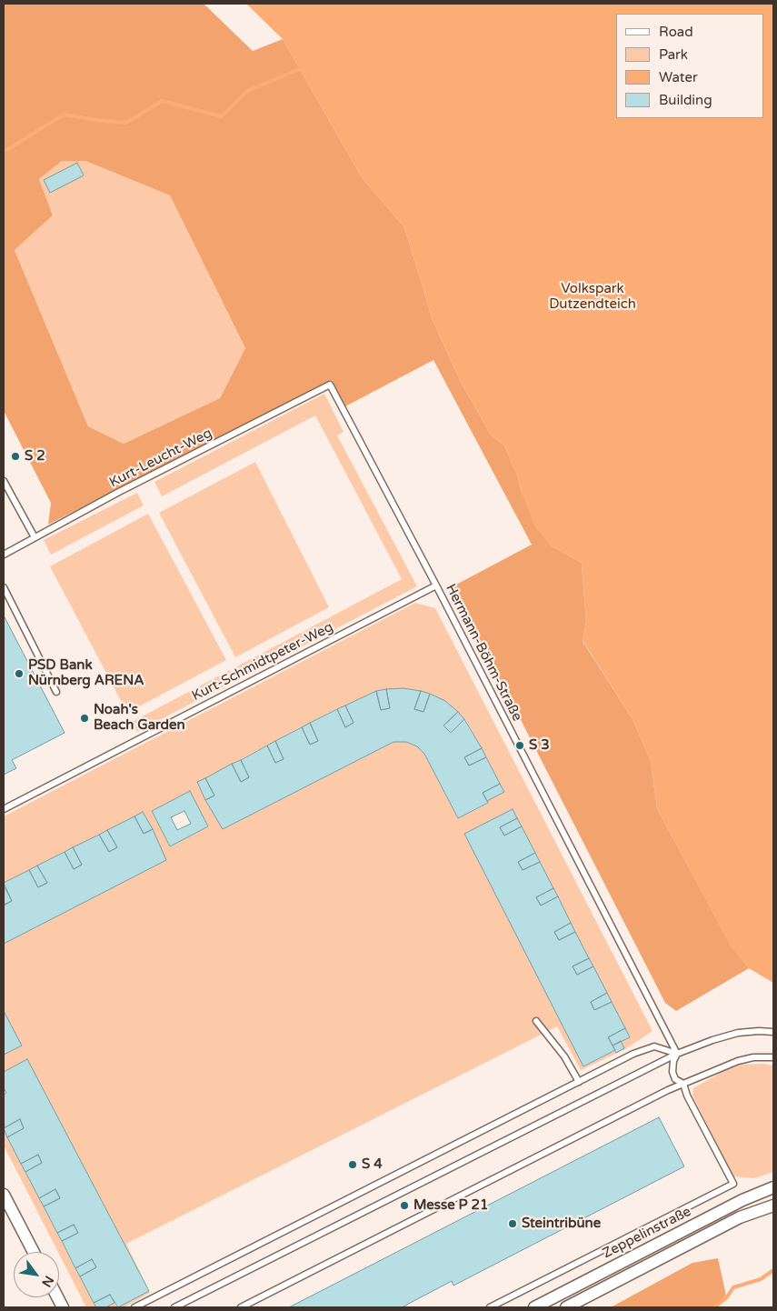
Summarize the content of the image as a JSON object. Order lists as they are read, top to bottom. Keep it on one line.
{"streets":{"street":["Zeppelinstraße"],"lane":["Kurt-Leucht-Weg","Hermann-Böhm-Straße","Kurt-Schmidtpeter-Weg"]},"crossings":[["Kurt-Leucht-Weg","Hermann-Böhm-Straße"],["Hermann-Böhm-Straße","Kurt-Schmidtpeter-Weg"]],"parks":["Volkspark Dutzendteich"],"places":["S 2","PSD Bank Nürnberg ARENA","Noah's Beach Garden","S 3","S 4","Messe P 21","Steintribüne"],"legend":["Road","Park","Water","Building"],"north":"bottom right"}
